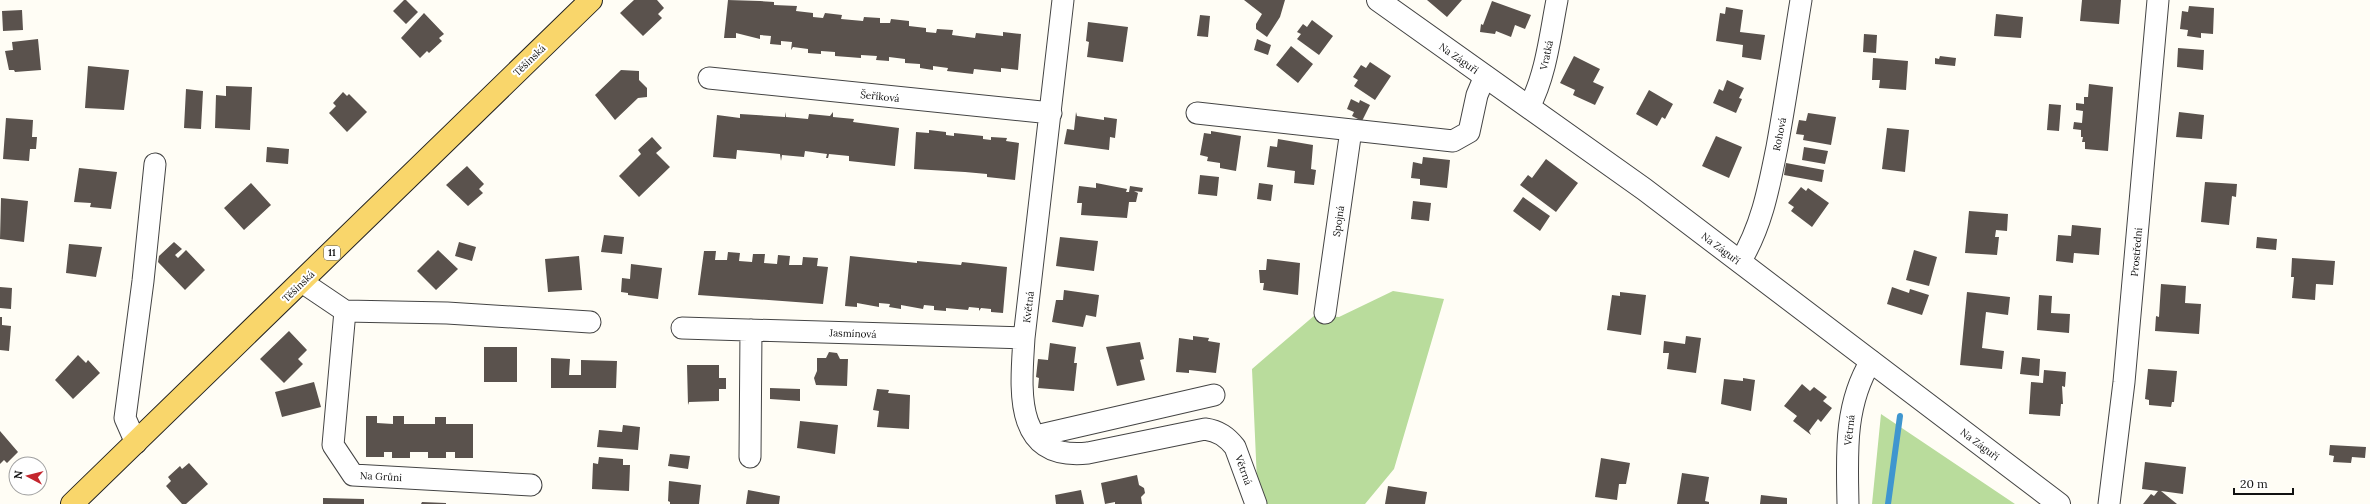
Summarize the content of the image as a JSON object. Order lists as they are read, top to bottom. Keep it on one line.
{"streets":{"main road":["Těšínská","11"],"street":["Vratká","Na Záguří","Šeříková","Rohová","Spojná","Prostřední","Květná","Jasmínová","Větrná","Na Grůni"]},"crossings":[["Vratká","Na Záguří"],["Na Záguří","Rohová"],["Na Záguří","Větrná"],["Šeříková","Květná"],["Květná","Jasmínová"],["Květná","Větrná"]],"scale_bar":"20 m","north":"left"}
